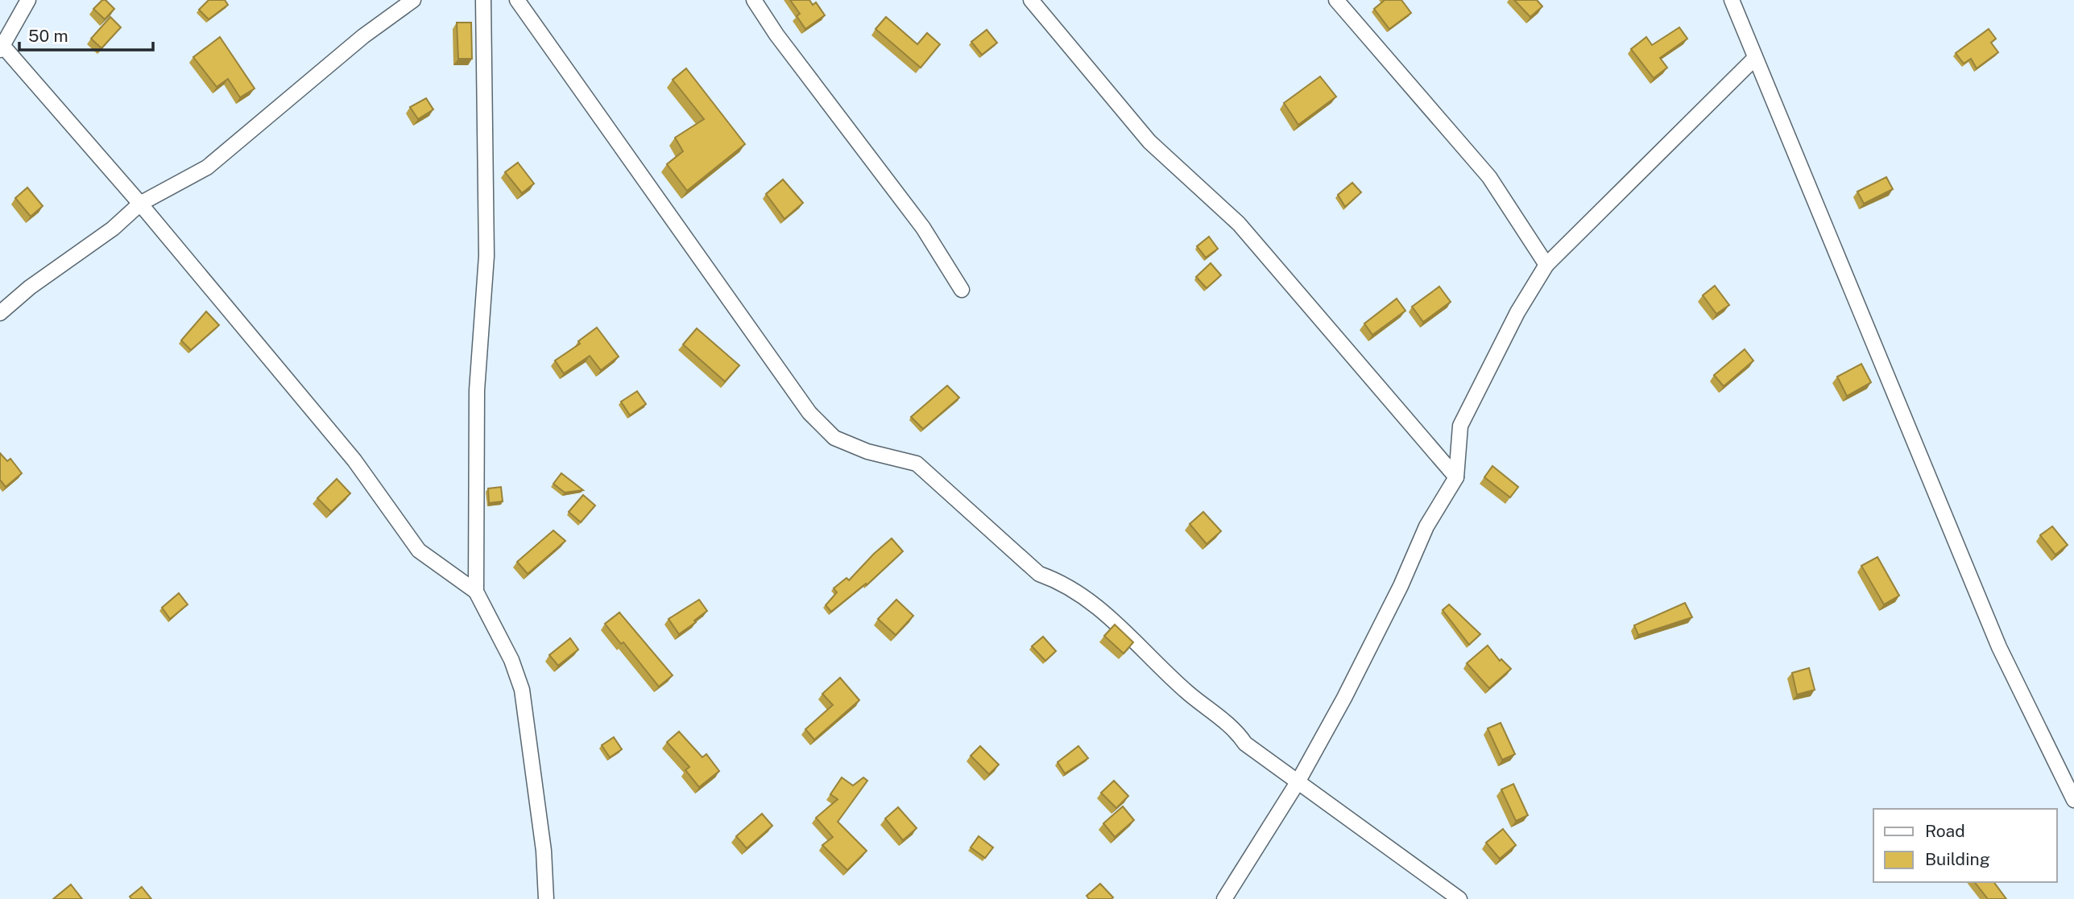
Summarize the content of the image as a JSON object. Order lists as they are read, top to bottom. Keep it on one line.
{"legend":["Road","Building"],"scale_bar":"50 m"}
